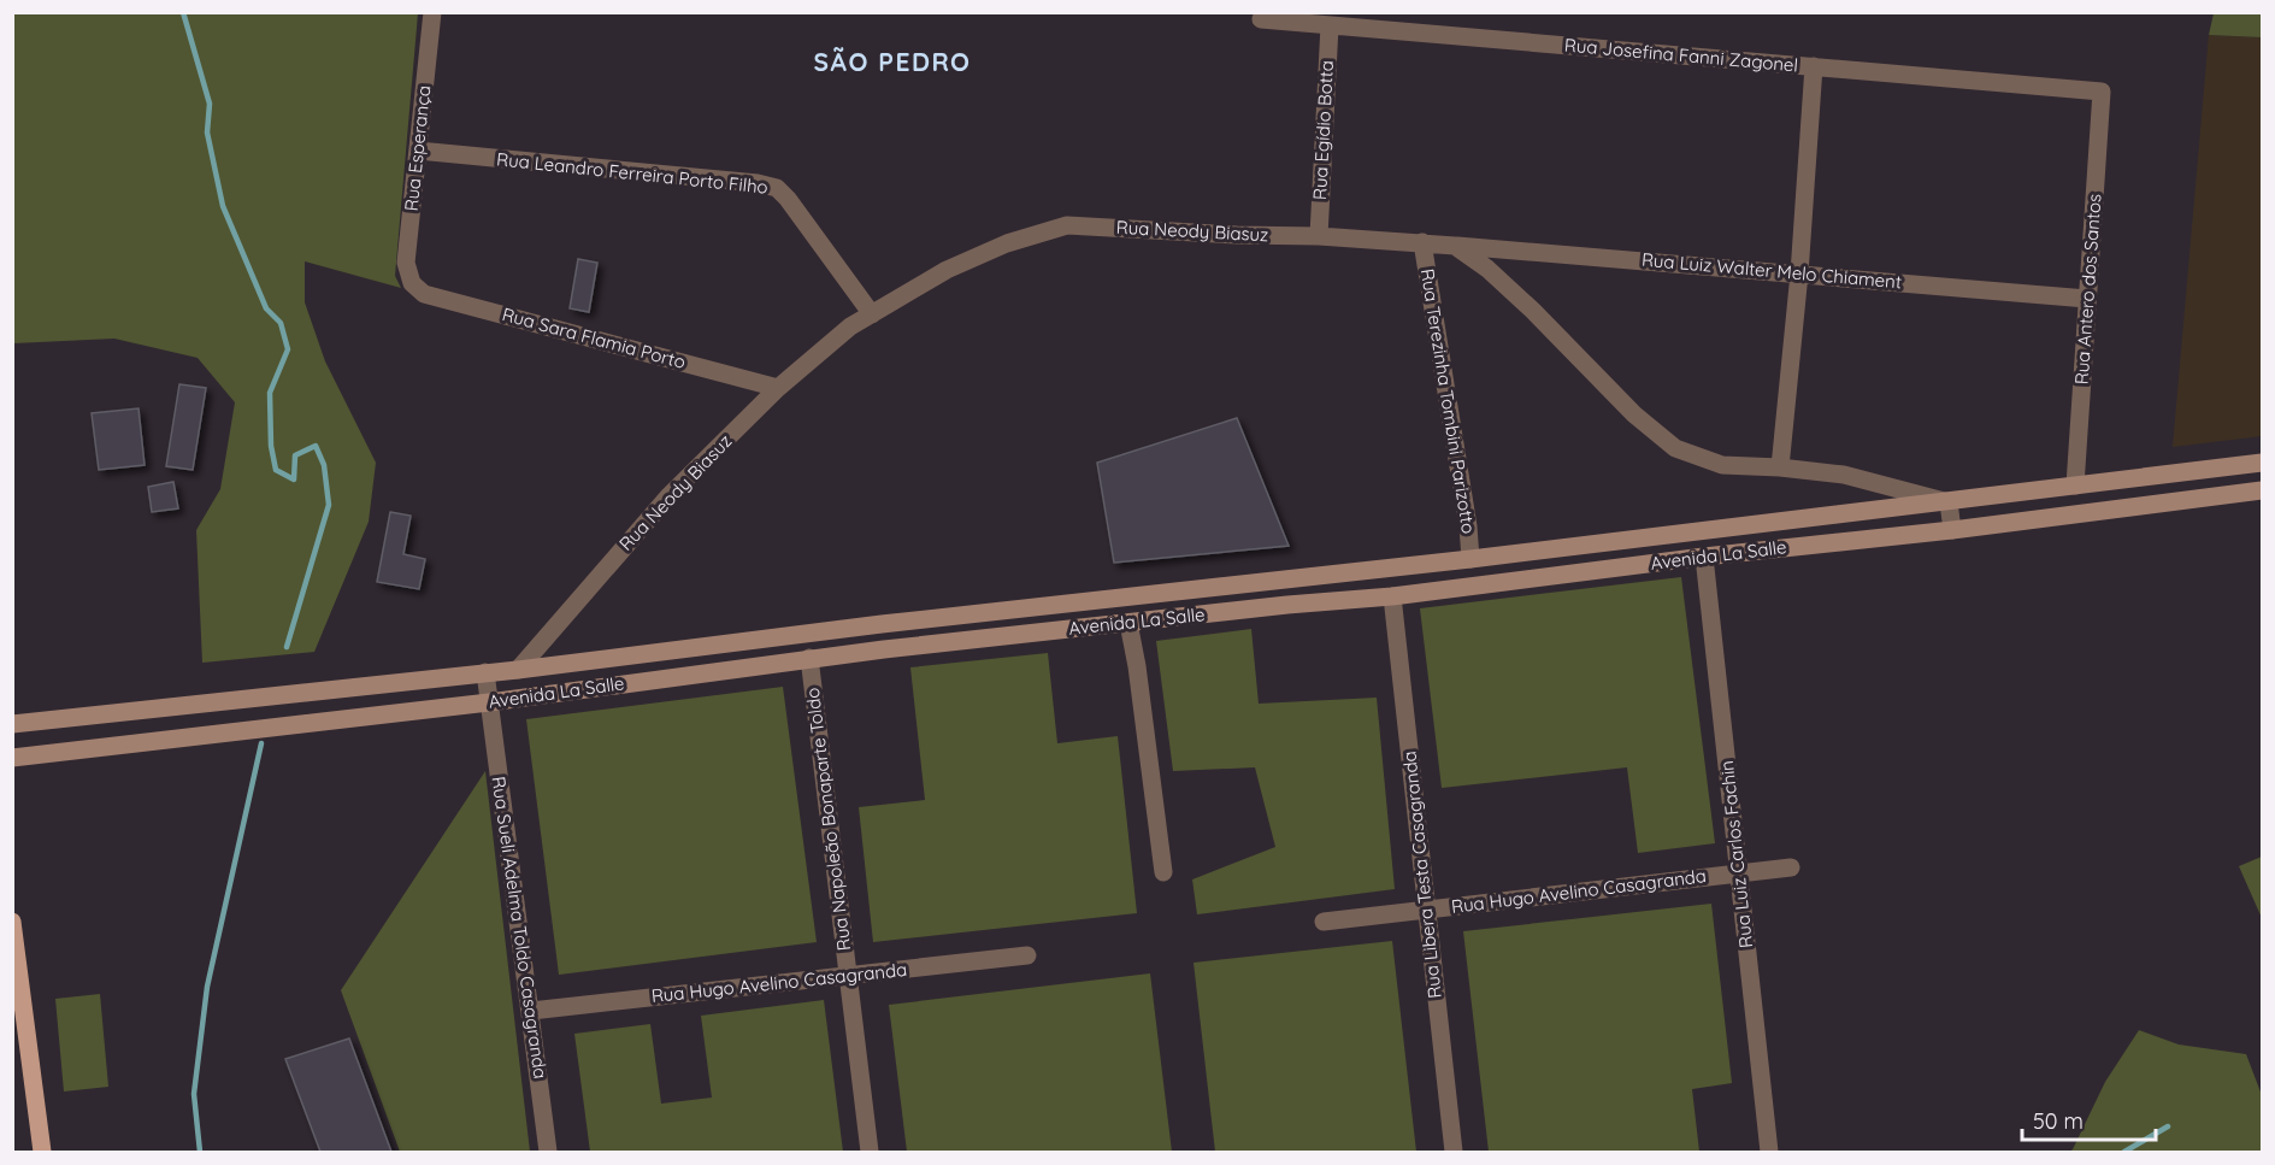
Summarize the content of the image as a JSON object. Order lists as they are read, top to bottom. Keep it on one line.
{"streets":{"main road":["Avenida La Salle"],"street":["Rua Josefina Fanni Zagonel","Rua Egídio Botta","Rua Esperança","Rua Leandro Ferreira Porto Filho","Rua Neody Biasuz","Rua Luiz Walter Melo Chiament","Rua Antero dos Santos","Rua Sara Flamia Porto","Rua Terezinha Tombini Parizotto","Rua Napoleão Bonaparte Toldo","Rua Luiz Carlos Fachin","Rua Libera Testa Casagranda","Rua Hugo Avelino Casagranda","Rua Sueli Adelma Toldo Casagranda"]},"crossings":[["Rua Josefina Fanni Zagonel","Rua Egídio Botta"],["Rua Josefina Fanni Zagonel","Rua Antero dos Santos"],["Rua Egídio Botta","Rua Neody Biasuz"],["Rua Esperança","Rua Leandro Ferreira Porto Filho"],["Rua Esperança","Rua Sara Flamia Porto"],["Rua Leandro Ferreira Porto Filho","Rua Neody Biasuz"],["Rua Neody Biasuz","Rua Luiz Walter Melo Chiament"],["Rua Neody Biasuz","Rua Sara Flamia Porto"],["Rua Neody Biasuz","Rua Terezinha Tombini Parizotto"],["Rua Neody Biasuz","Avenida La Salle"],["Rua Luiz Walter Melo Chiament","Rua Antero dos Santos"],["Rua Antero dos Santos","Avenida La Salle"],["Rua Terezinha Tombini Parizotto","Avenida La Salle"],["Avenida La Salle","Rua Napoleão Bonaparte Toldo"],["Avenida La Salle","Rua Luiz Carlos Fachin"],["Avenida La Salle","Rua Libera Testa Casagranda"],["Avenida La Salle","Rua Sueli Adelma Toldo Casagranda"],["Rua Napoleão Bonaparte Toldo","Rua Hugo Avelino Casagranda"],["Rua Luiz Carlos Fachin","Rua Hugo Avelino Casagranda"],["Rua Libera Testa Casagranda","Rua Hugo Avelino Casagranda"],["Rua Hugo Avelino Casagranda","Rua Sueli Adelma Toldo Casagranda"]],"districts":["SÃO PEDRO"],"scale_bar":"50 m"}
